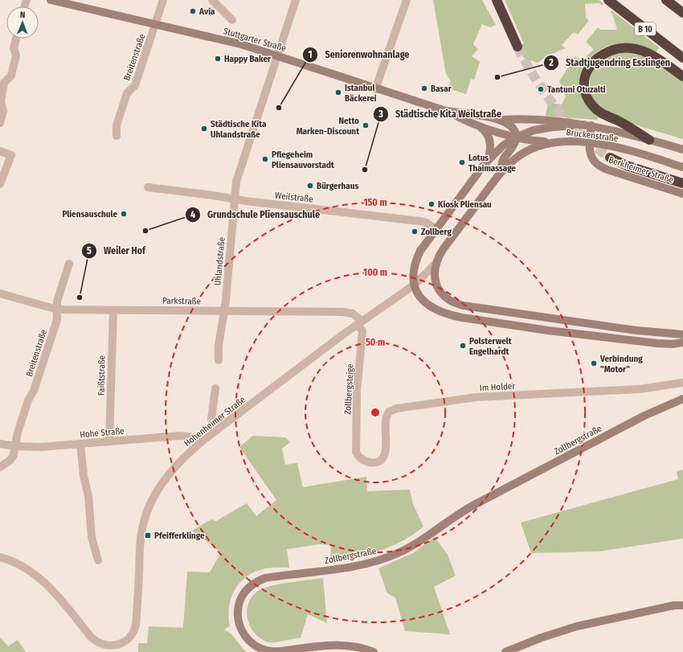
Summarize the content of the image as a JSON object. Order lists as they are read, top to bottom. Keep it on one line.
{"streets":{"highway":["B 10"],"main road":["Stuttgarter Straße","Brückenstraße","Berkheimer Straße","Zollbergstraße"],"street":["Breitenstraße","Weilstraße","Uhlandstraße","Parkstraße","Faißtstraße","Im Holder","Zollbergsteige","Hohenheimer Straße","Hohe Straße"]},"crossings":[["Stuttgarter Straße","Breitenstraße"],["Stuttgarter Straße","Brückenstraße"],["Stuttgarter Straße","Uhlandstraße"],["Breitenstraße","Parkstraße"],["Breitenstraße","Hohe Straße"],["Brückenstraße","Berkheimer Straße"],["Brückenstraße","Weilstraße"],["Brückenstraße","Hohenheimer Straße"],["Weilstraße","Uhlandstraße"],["Uhlandstraße","Parkstraße"],["Parkstraße","Faißtstraße"],["Parkstraße","Zollbergsteige"],["Parkstraße","Hohenheimer Straße"],["Faißtstraße","Hohe Straße"],["Im Holder","Zollbergsteige"],["Zollbergsteige","Hohenheimer Straße"],["Hohenheimer Straße","Hohe Straße"]],"places":{"other":["Avia","Happy Baker","Stadtjugendring Esslingen","Basar","Tantuni Otuzalti","Istanbul Bäckerei","Seniorenwohnanlage","Netto Marken-Discount","Städtische Kita Uhlandstraße","Pflegeheim Pliensauvorstadt","Lotus Thaimassage","Städtische Kita Weilstraße","Bürgerhaus","Kiosk Pliensau","Pliensauschule","Grundschule Pliensauschule","Zollberg","Weiler Hof","Polsterwelt Engelhardt","Verbindung \"Motor\""],"transit":["Pfeifferklinge"]},"north":"top","rings":["150 m","100 m","50 m"]}
